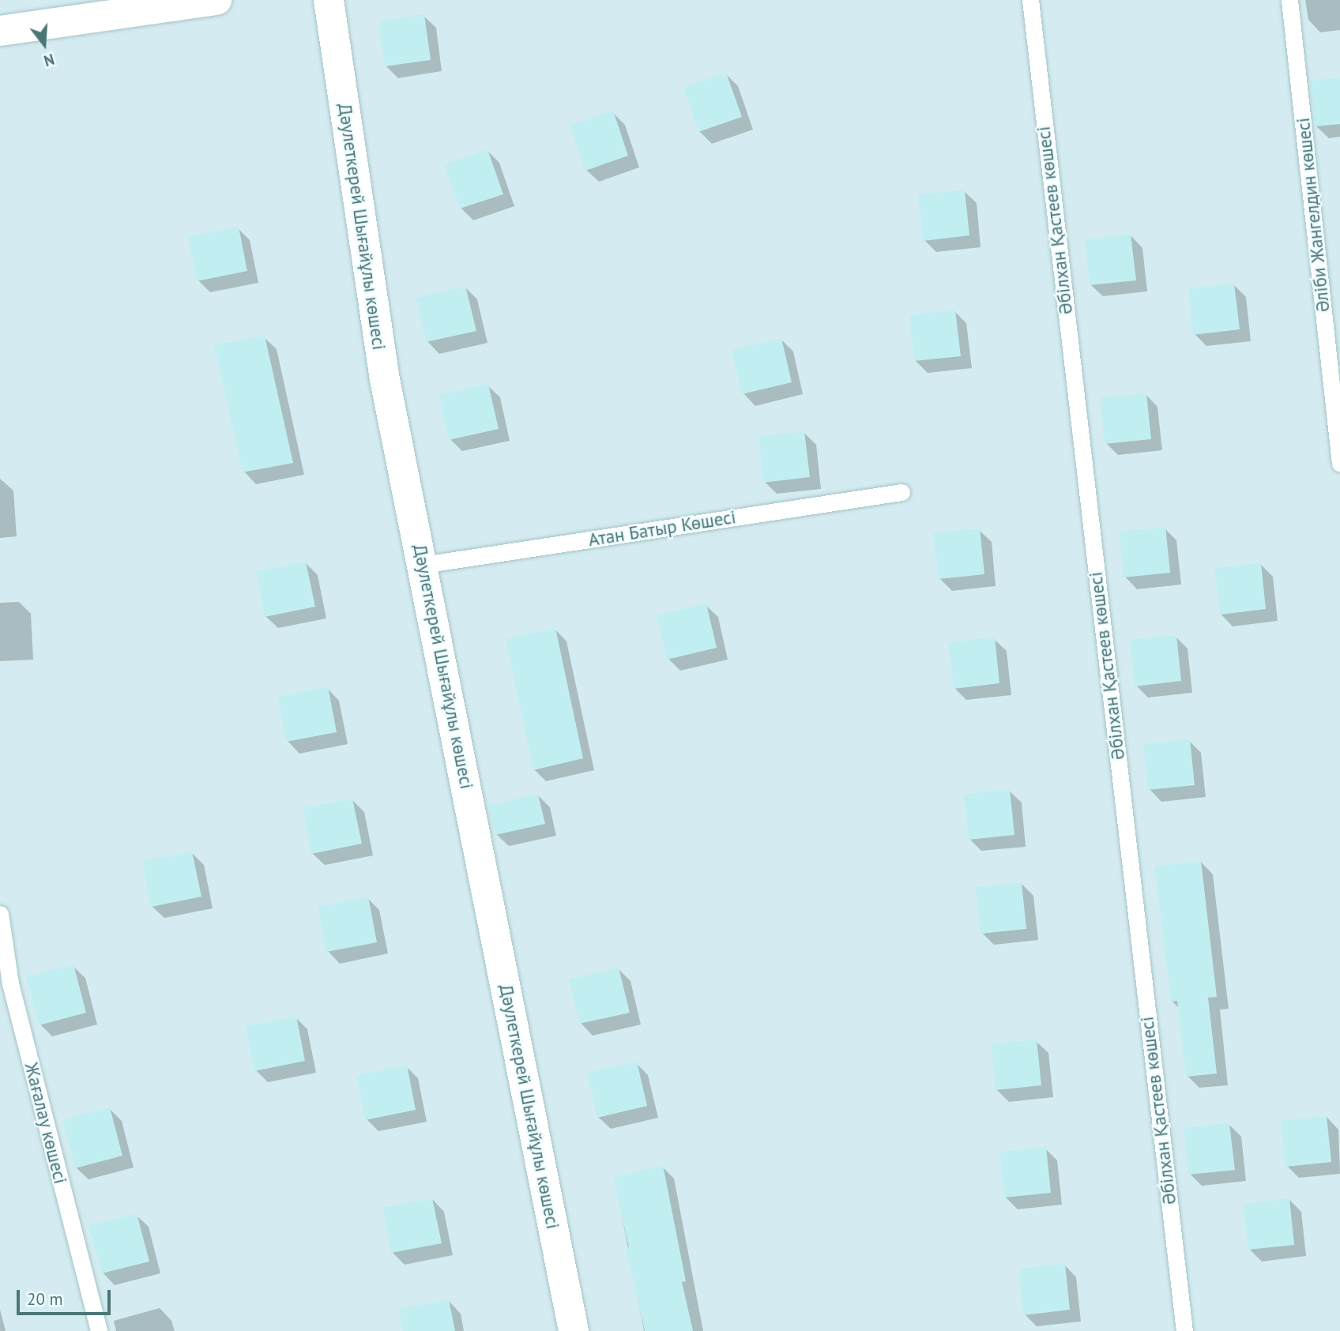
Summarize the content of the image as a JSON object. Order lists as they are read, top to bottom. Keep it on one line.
{"streets":{"street":["Дәулеткерей Шығайұлы көшесі"],"lane":["Әліби Жангелдин көшесі","Әбілхан Қастеев көшесі","Атан Батыр Көшесі","Жағалау көшесі"]},"crossings":[["Дәулеткерей Шығайұлы көшесі","Атан Батыр Көшесі"]],"scale_bar":"20 m","north":"bottom"}
